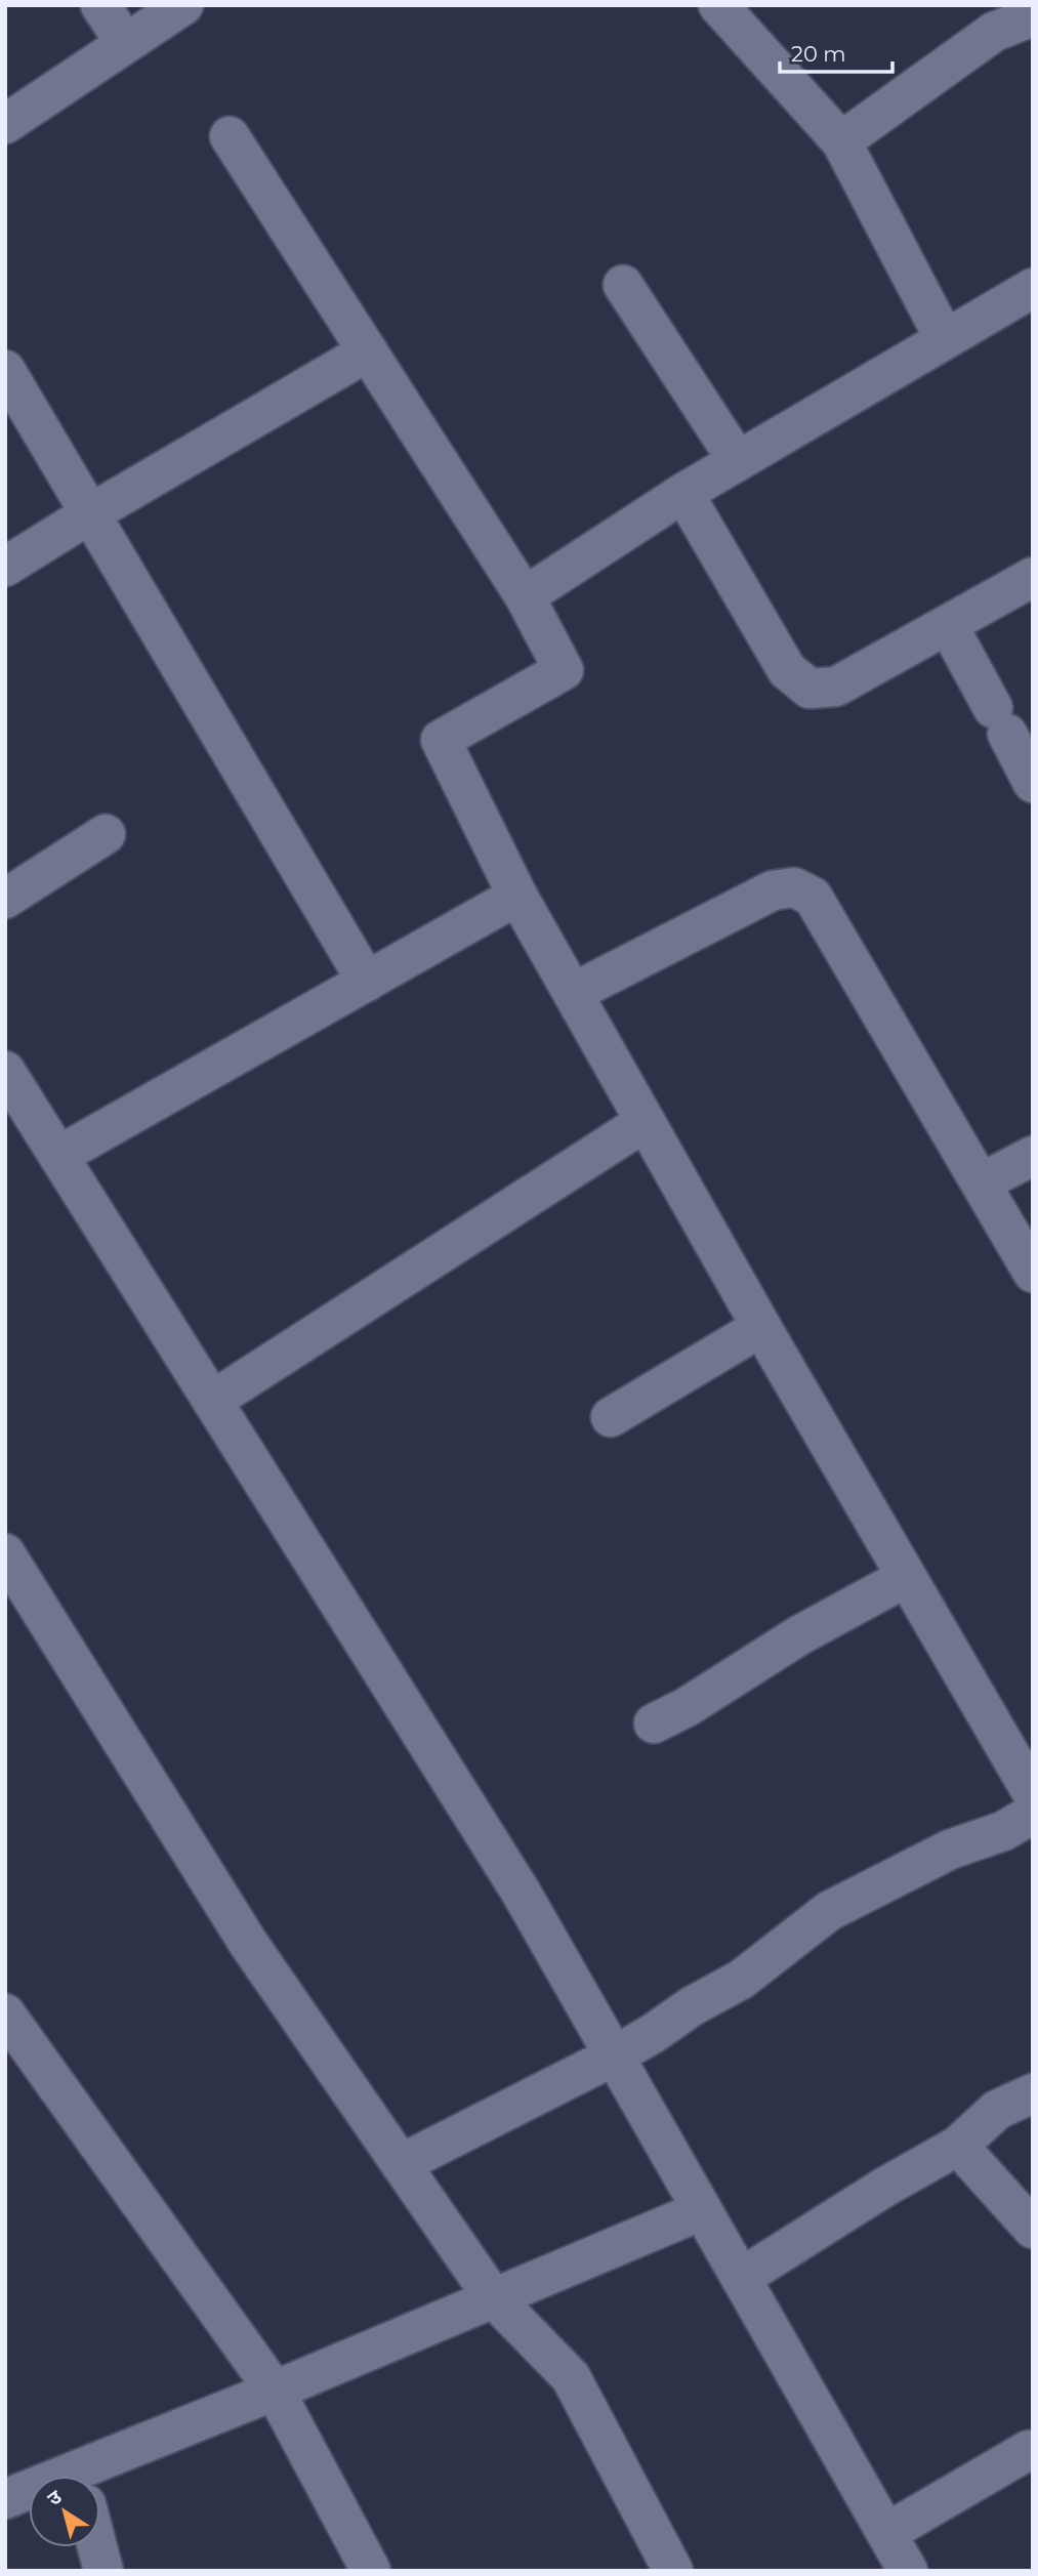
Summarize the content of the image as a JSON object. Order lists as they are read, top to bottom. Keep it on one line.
{"scale_bar":"20 m","north":"top left"}
